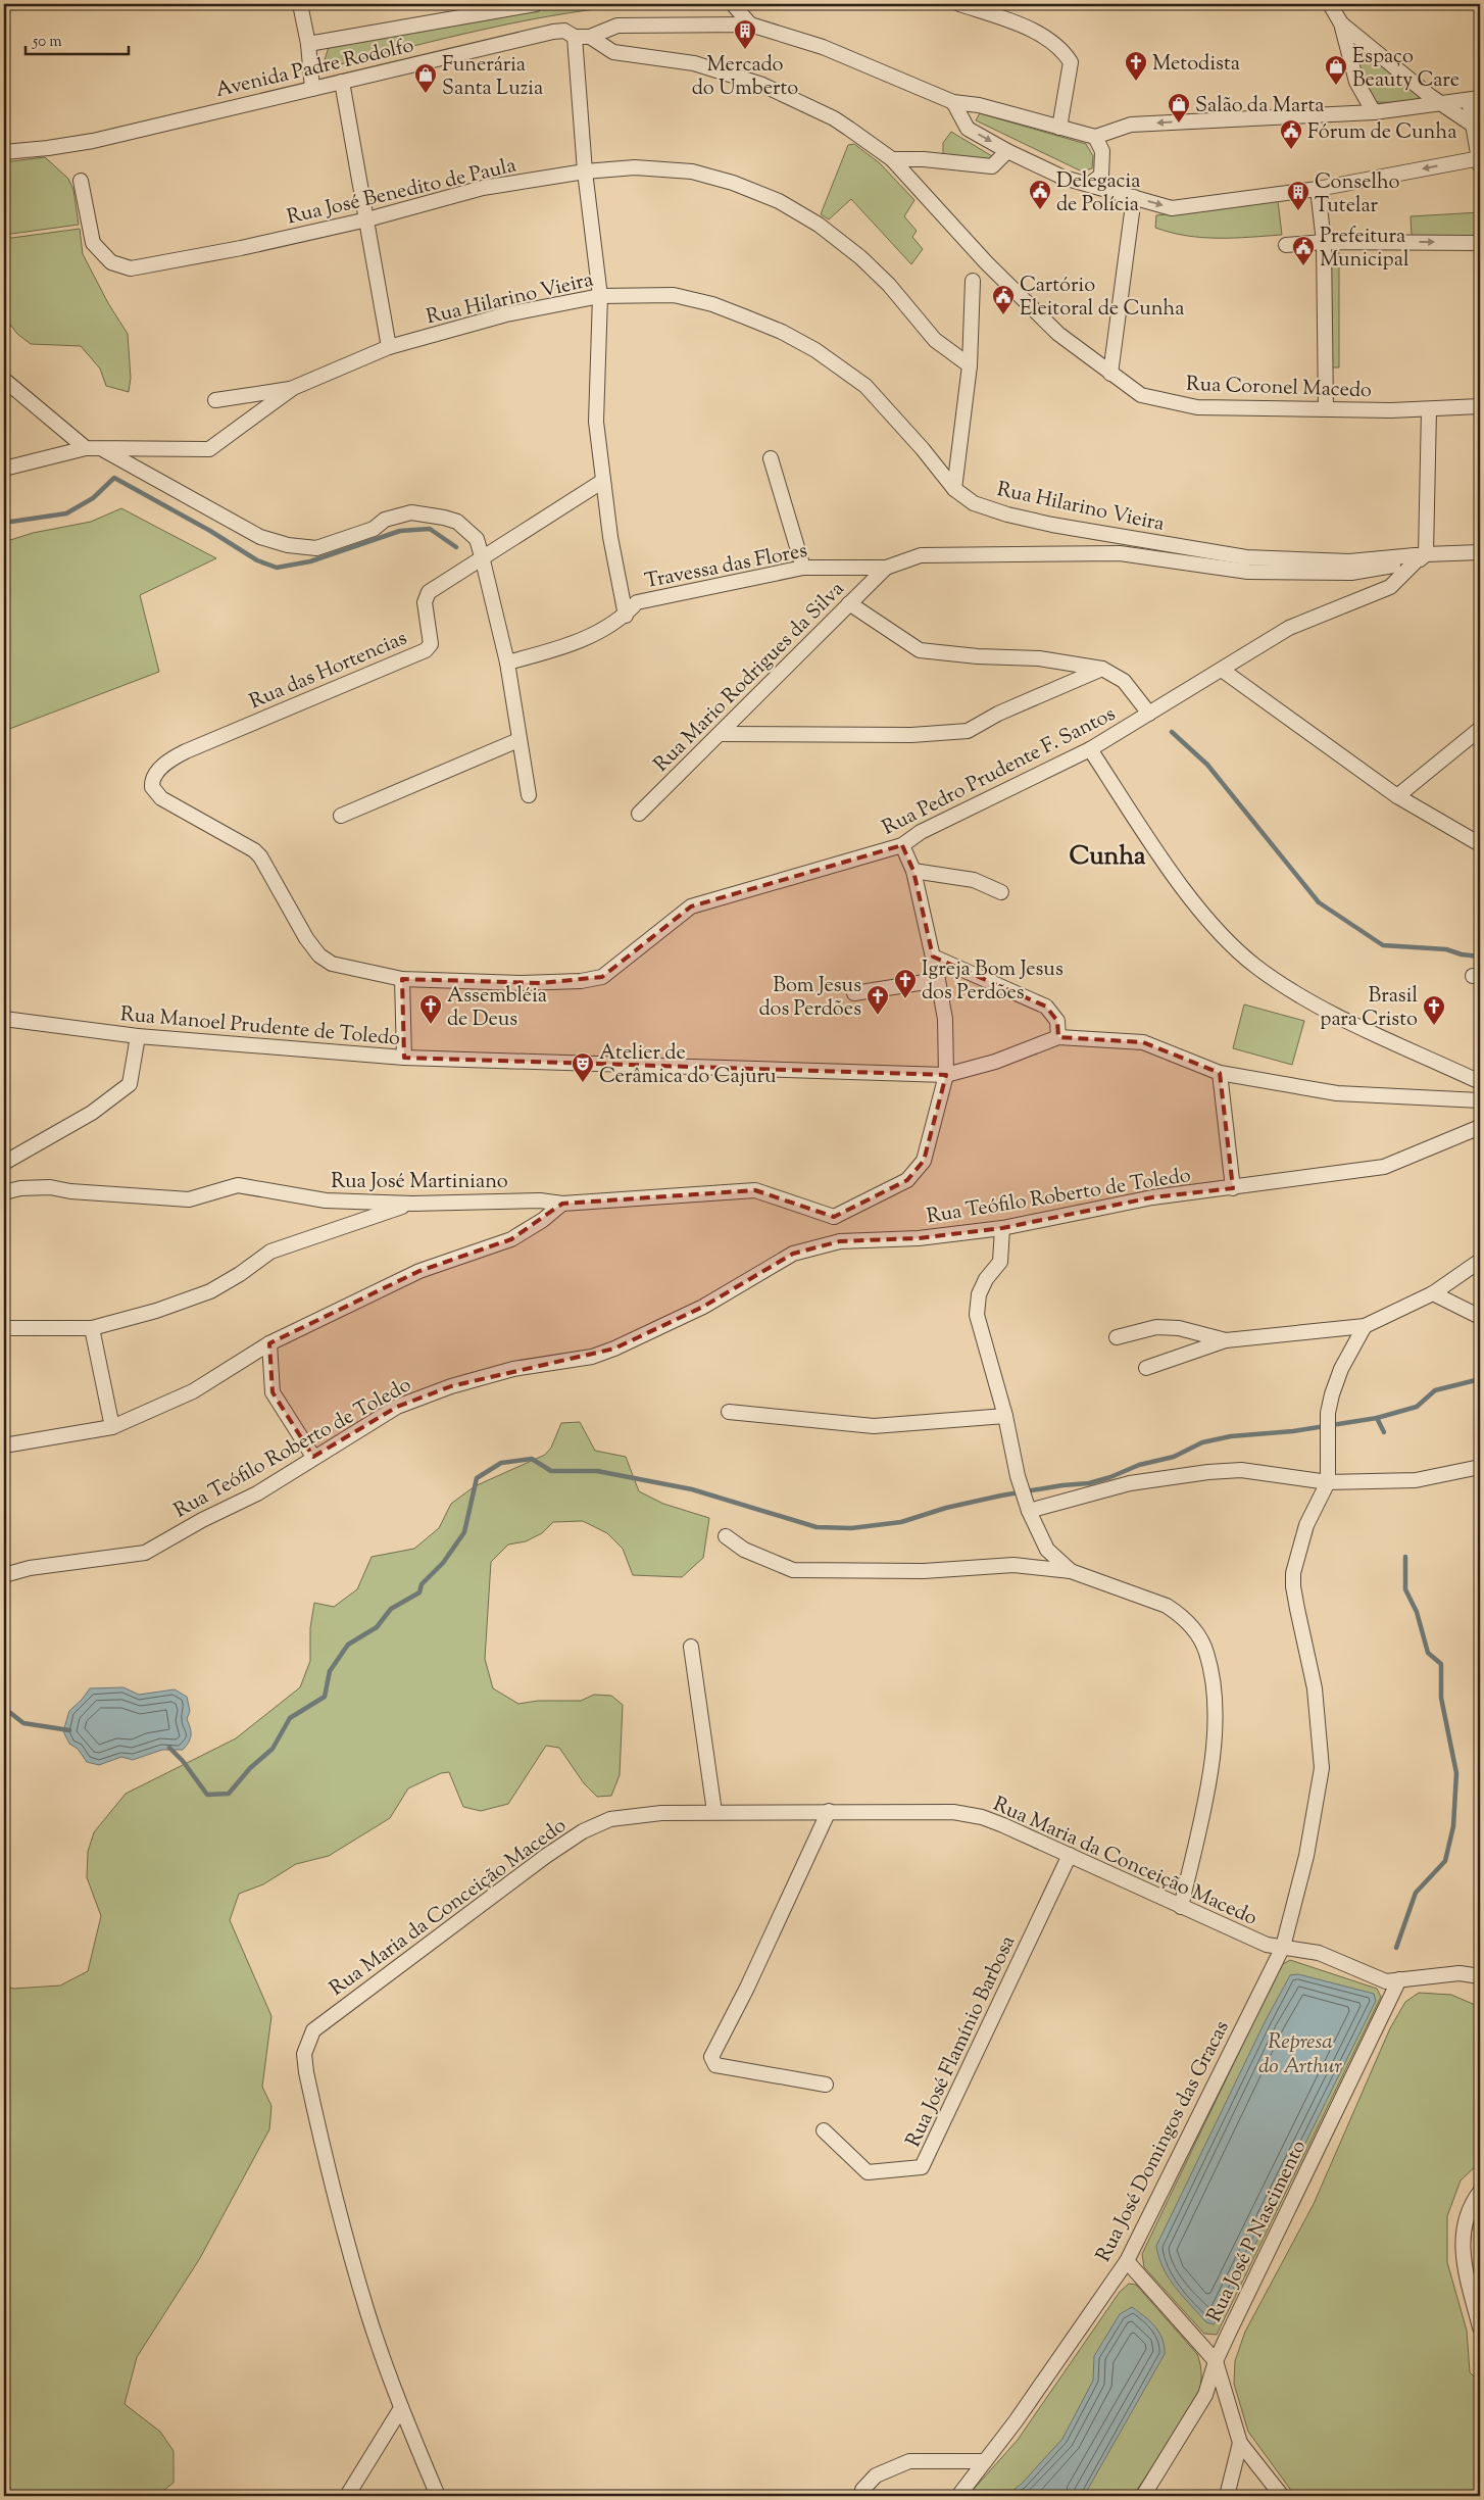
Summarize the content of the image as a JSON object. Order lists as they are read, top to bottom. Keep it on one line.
{"streets":{"street":["Avenida Padre Rodolfo","Rua José Benedito de Paula","Rua Hilarino Vieira","Rua Coronel Macedo","Travessa das Flores","Rua das Hortencias","Rua Mario Rodrigues da Silva","Rua Pedro Prudente F. Santos","Rua Manoel Prudente de Toledo","Rua José Martiniano","Rua Teófilo Roberto de Toledo","Rua Maria da Conceição Macedo","Rua José Flamínio Barbosa","Rua José Domingos das Gracas","Rua José P Nascimento"]},"crossings":[["Avenida Padre Rodolfo","Rua Coronel Macedo"],["Rua Hilarino Vieira","Travessa das Flores"],["Rua Hilarino Vieira","Rua Pedro Prudente F. Santos"],["Travessa das Flores","Rua Mario Rodrigues da Silva"],["Rua das Hortencias","Rua Pedro Prudente F. Santos"],["Rua Maria da Conceição Macedo","Rua José Flamínio Barbosa"],["Rua Maria da Conceição Macedo","Rua José Domingos das Gracas"],["Rua Maria da Conceição Macedo","Rua José P Nascimento"]],"districts":["Cunha"],"water":["Represa do Arthur"],"places":{"building":["Mercado do Umberto","Conselho Tutelar"],"church":["Metodista","Igreja Bom Jesus dos Perdões","Bom Jesus dos Perdões","Assembléia de Deus","Brasil para Cristo"],"shop":["Espaço Beauty Care","Funerária Santa Luzia","Salão da Marta"],"public building":["Fórum de Cunha","Delegacia de Polícia","Prefeitura Municipal","Cartório Eleitoral de Cunha"],"theatre":["Atelier de Cerâmica do Cajuru"]},"scale_bar":"50 m"}
